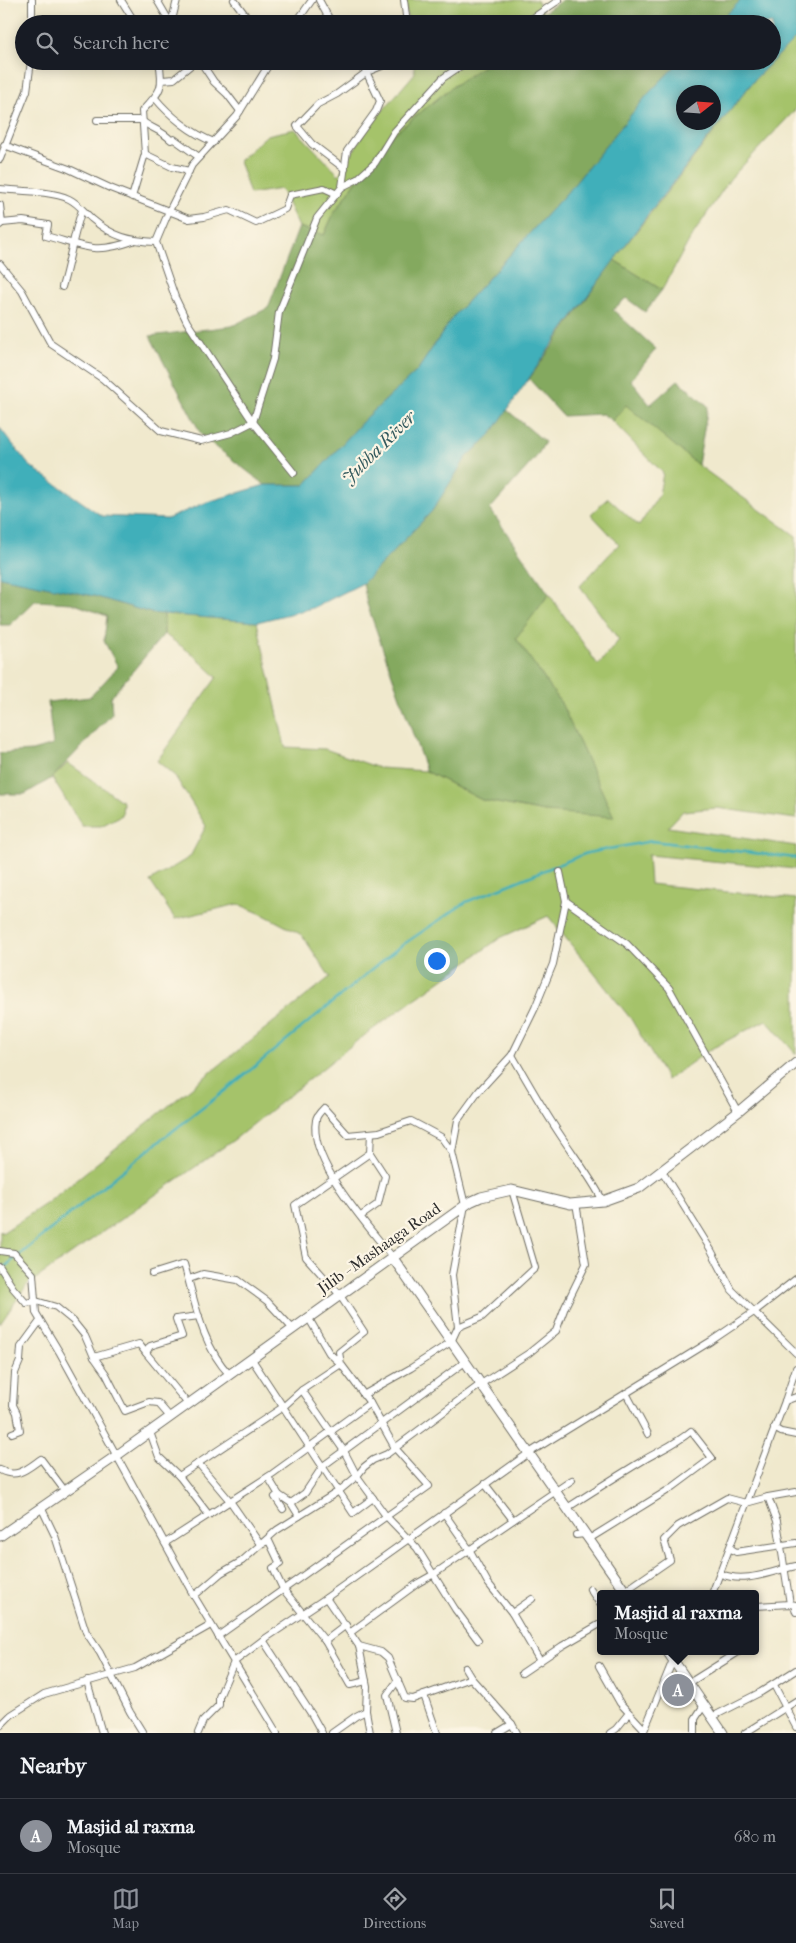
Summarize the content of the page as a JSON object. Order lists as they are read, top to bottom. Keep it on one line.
{"streets":{"main road":["Jilib - Mashaaga Road"]},"water":["Jubba River"],"north":"right","page":{"search":"Search here","popup":["Masjid al raxma","Mosque"],"pins":"A","heading":"Nearby","list":[{"mark":"A","name":"Masjid al raxma","note":"Mosque","value":"680 m"}],"nav":["Map","Directions","Saved"]}}
